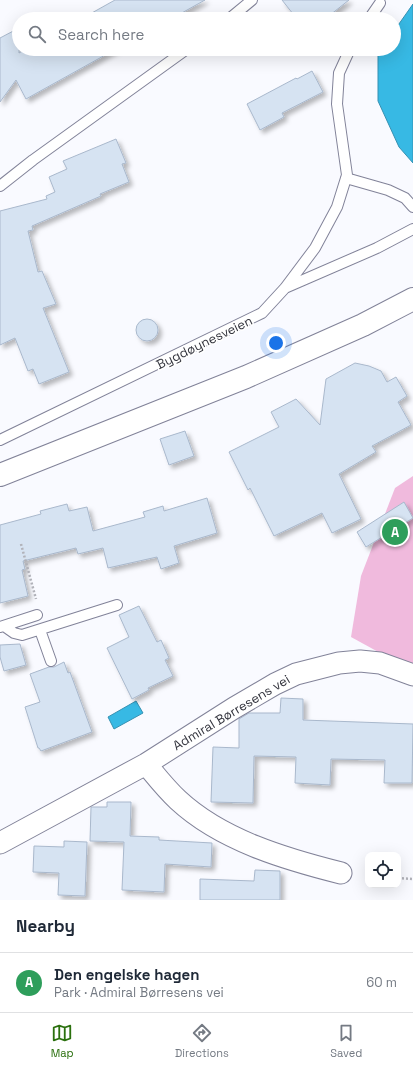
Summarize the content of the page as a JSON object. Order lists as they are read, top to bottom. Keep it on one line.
{"streets":{"street":["Admiral Børresens vei"],"lane":["Bygdøynesveien"]},"page":{"search":"Search here","pins":"A","heading":"Nearby","list":[{"mark":"A","name":"Den engelske hagen","note":"Park · Admiral Børresens vei","value":"60 m"}],"nav":["Map","Directions","Saved"]}}
